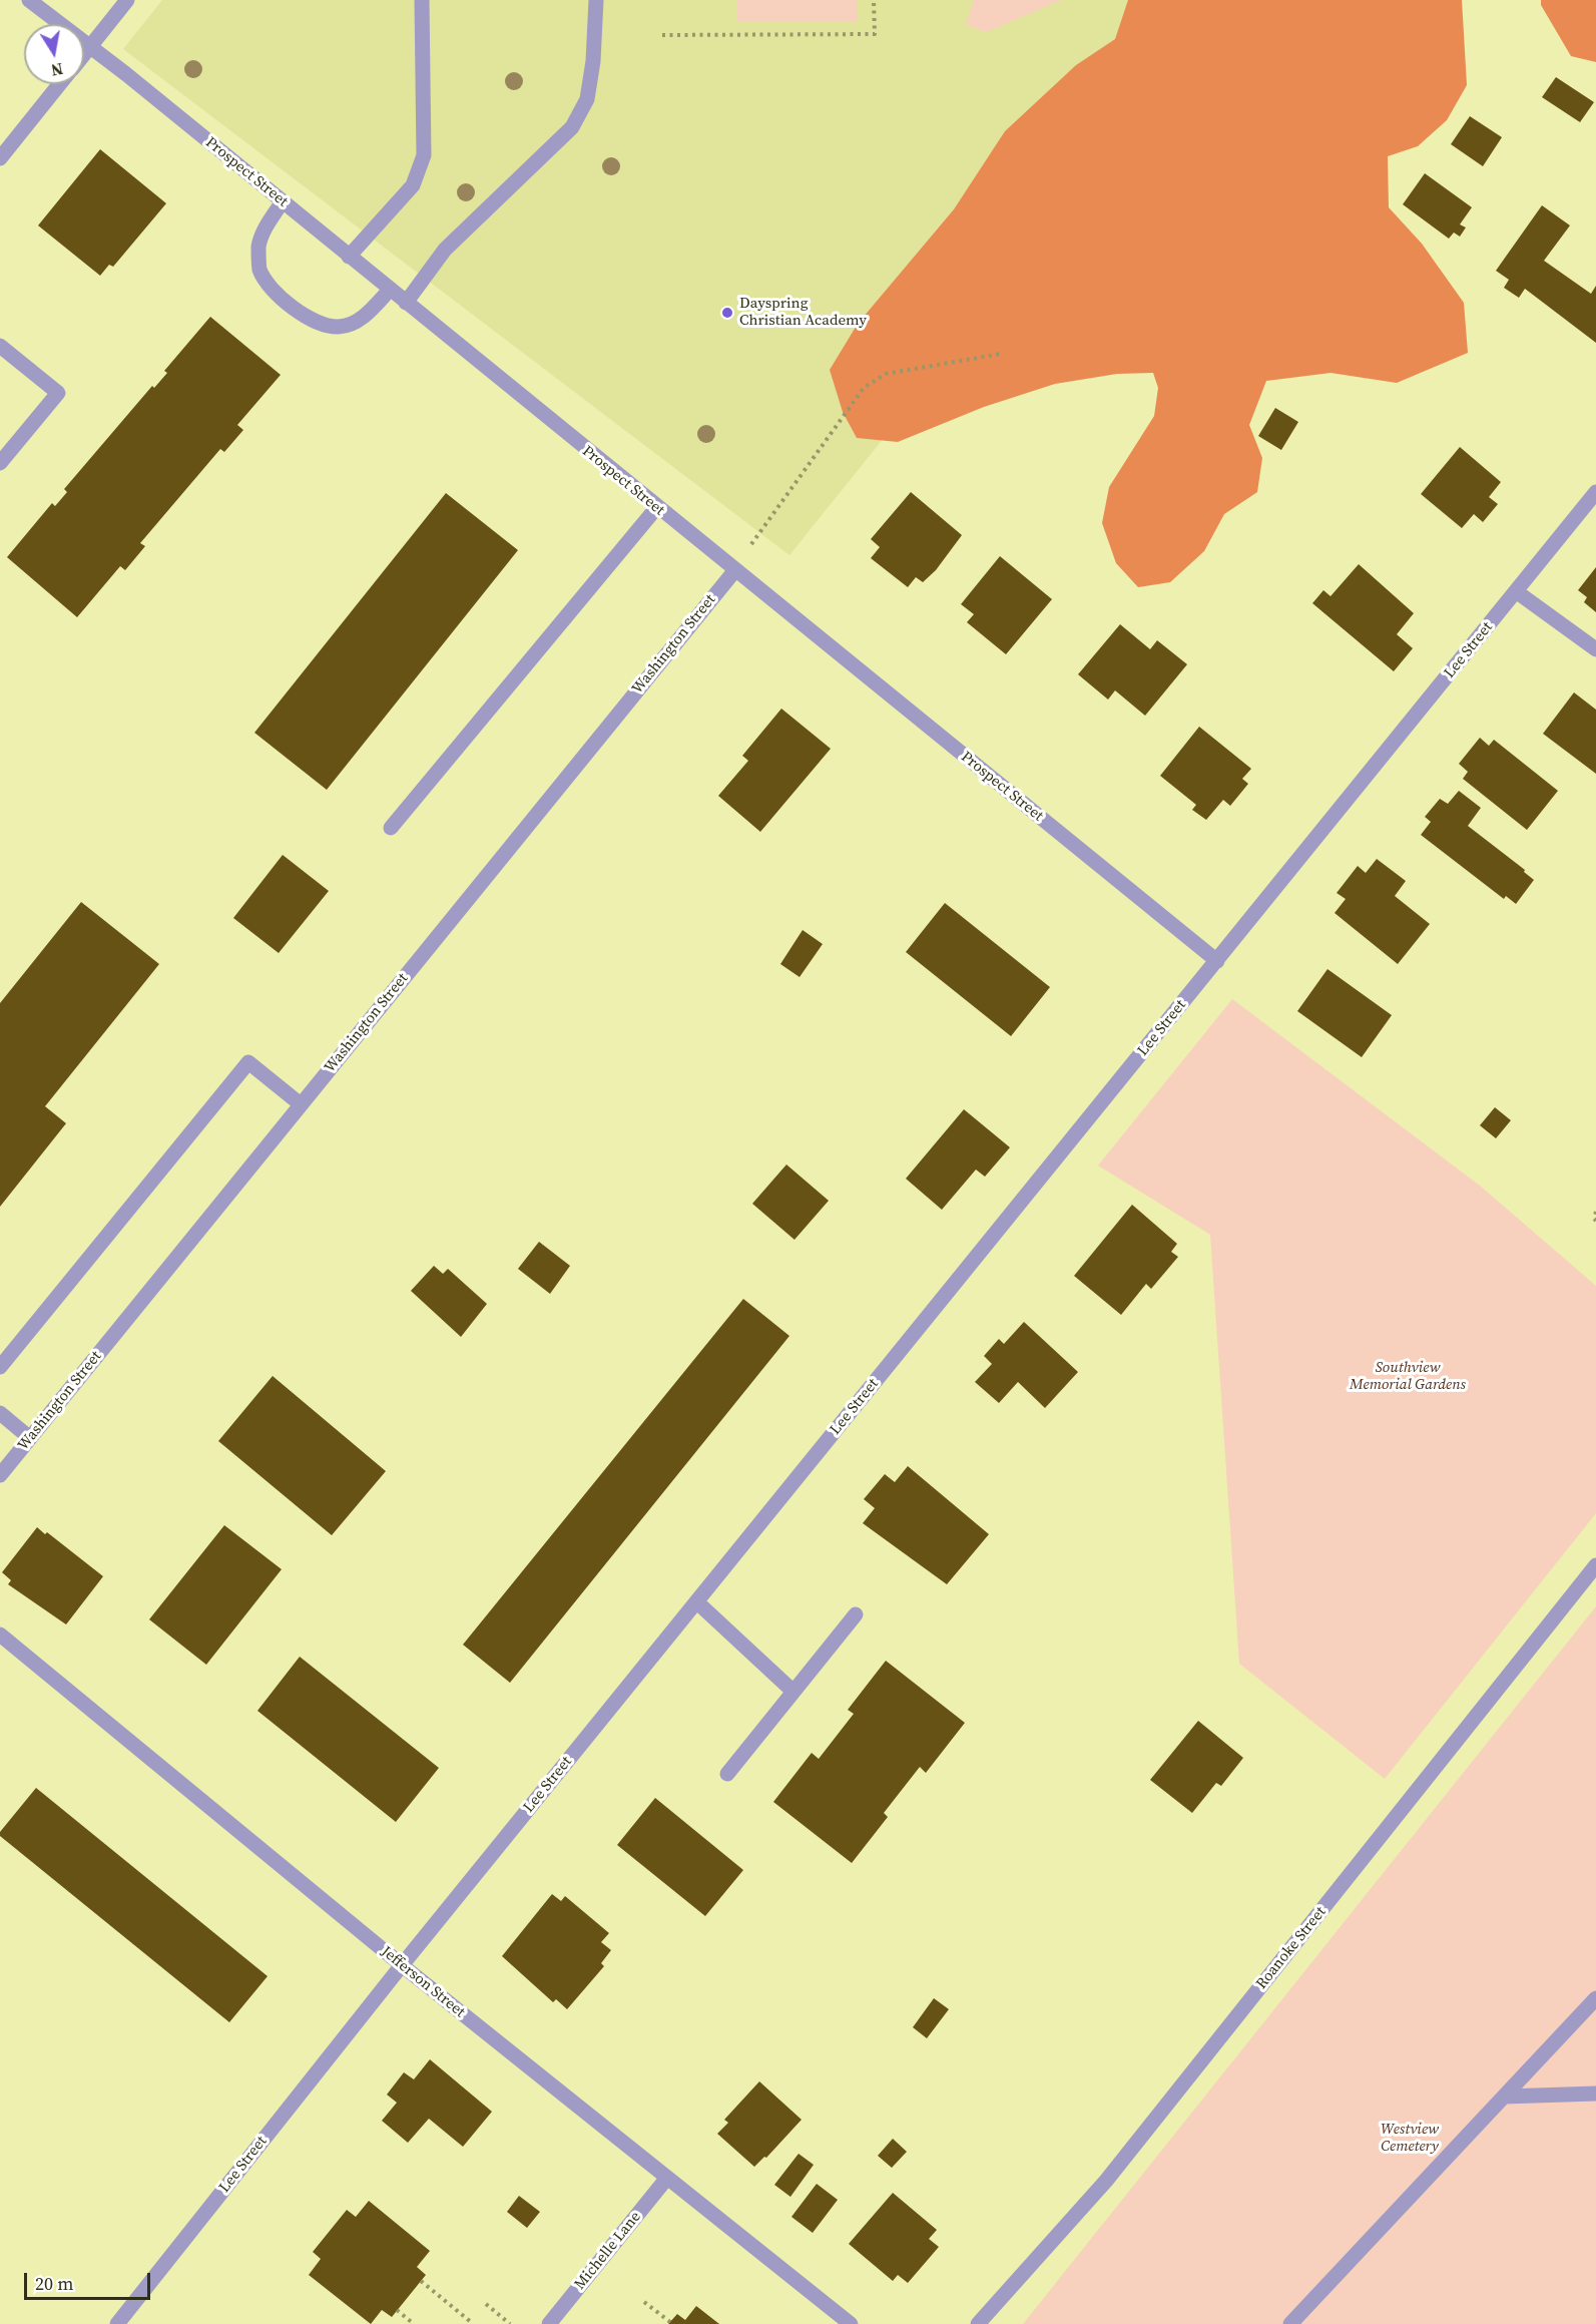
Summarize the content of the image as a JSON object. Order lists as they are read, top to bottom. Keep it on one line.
{"streets":{"street":["Prospect Street","Washington Street","Lee Street","Roanoke Street","Jefferson Street","Michelle Lane"]},"crossings":[["Prospect Street","Washington Street"],["Prospect Street","Lee Street"],["Lee Street","Jefferson Street"],["Jefferson Street","Michelle Lane"]],"parks":["Southview Memorial Gardens","Westview Cemetery"],"places":["Dayspring Christian Academy"],"scale_bar":"20 m","north":"bottom"}
